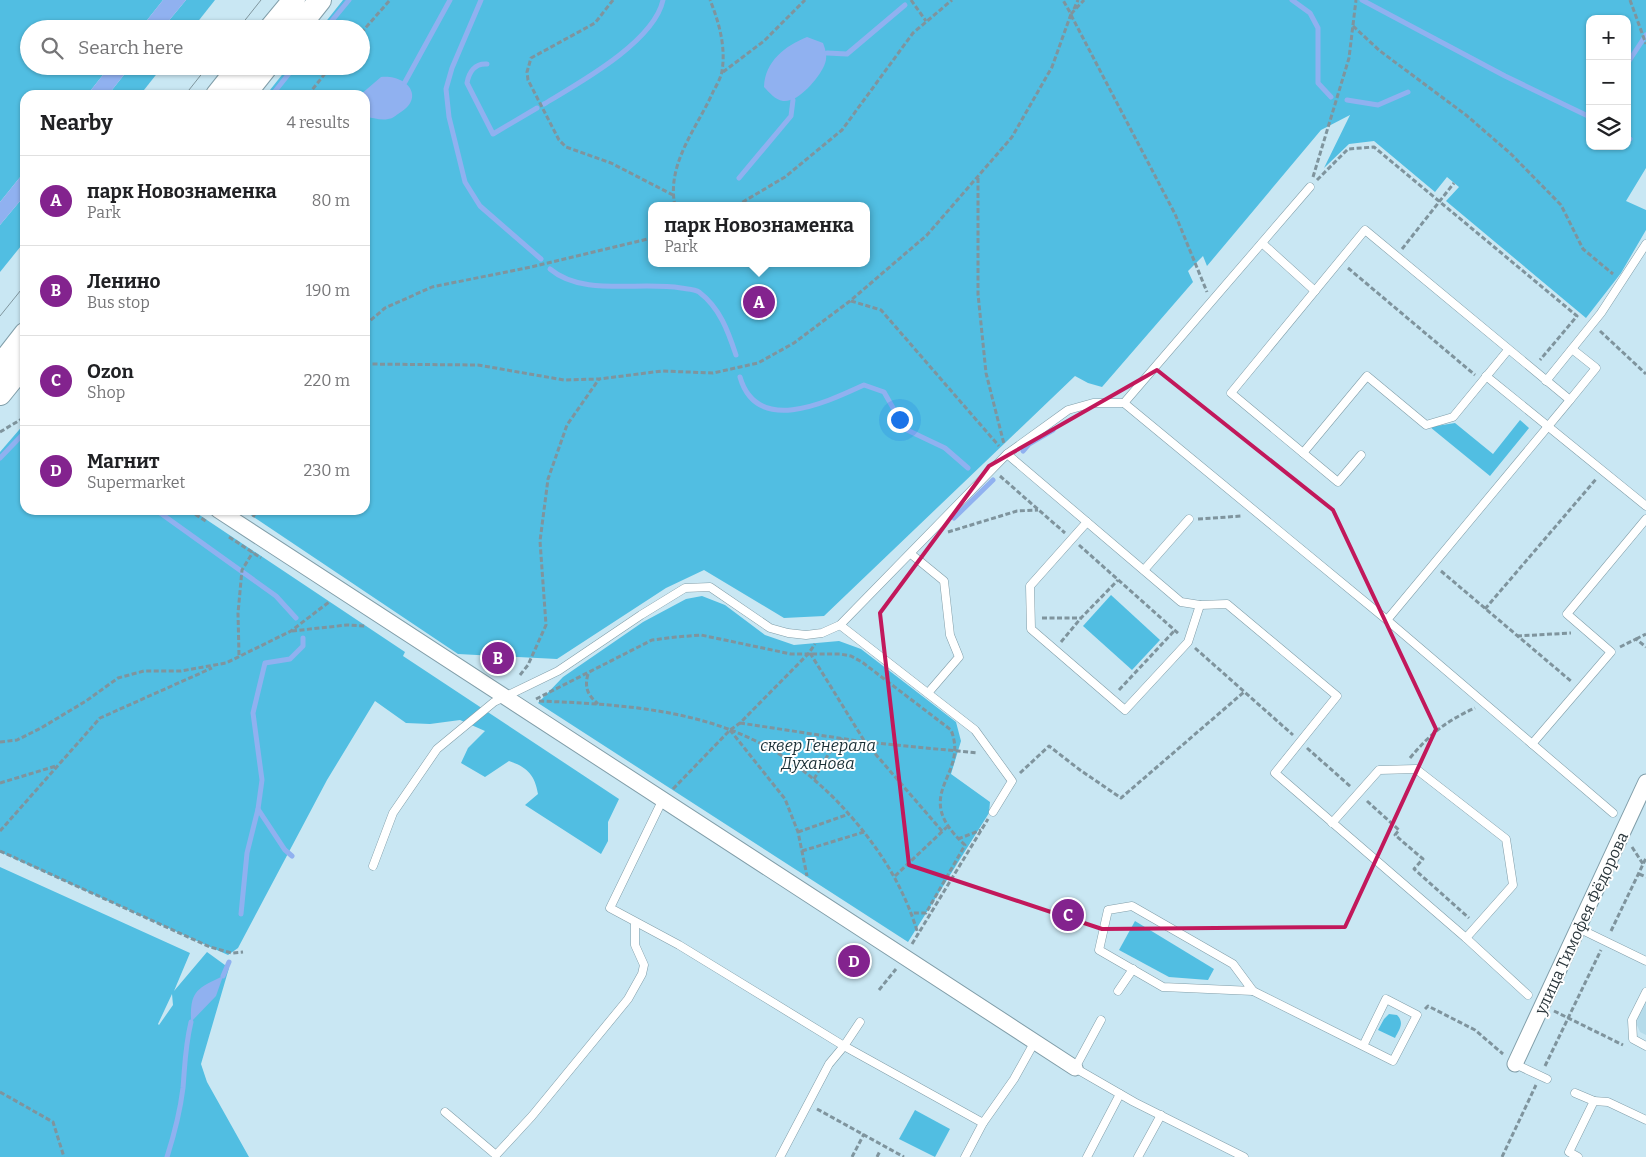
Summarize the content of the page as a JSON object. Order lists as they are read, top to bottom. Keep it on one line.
{"streets":{"street":["улица Тимофея Фёдорова"]},"parks":["сквер Генерала Духанова"],"page":{"map_buttons":["+","−"],"search":"Search here","heading":["Nearby","4 results"],"list":[{"mark":"A","name":"парк Новознаменка","note":"Park","value":"80 m"},{"mark":"B","name":"Ленино","note":"Bus stop","value":"190 m"},{"mark":"C","name":"Ozon","note":"Shop","value":"220 m"},{"mark":"D","name":"Магнит","note":"Supermarket","value":"230 m"}],"popup":["парк Новознаменка","Park"],"pins":["A","B","C","D"]}}
